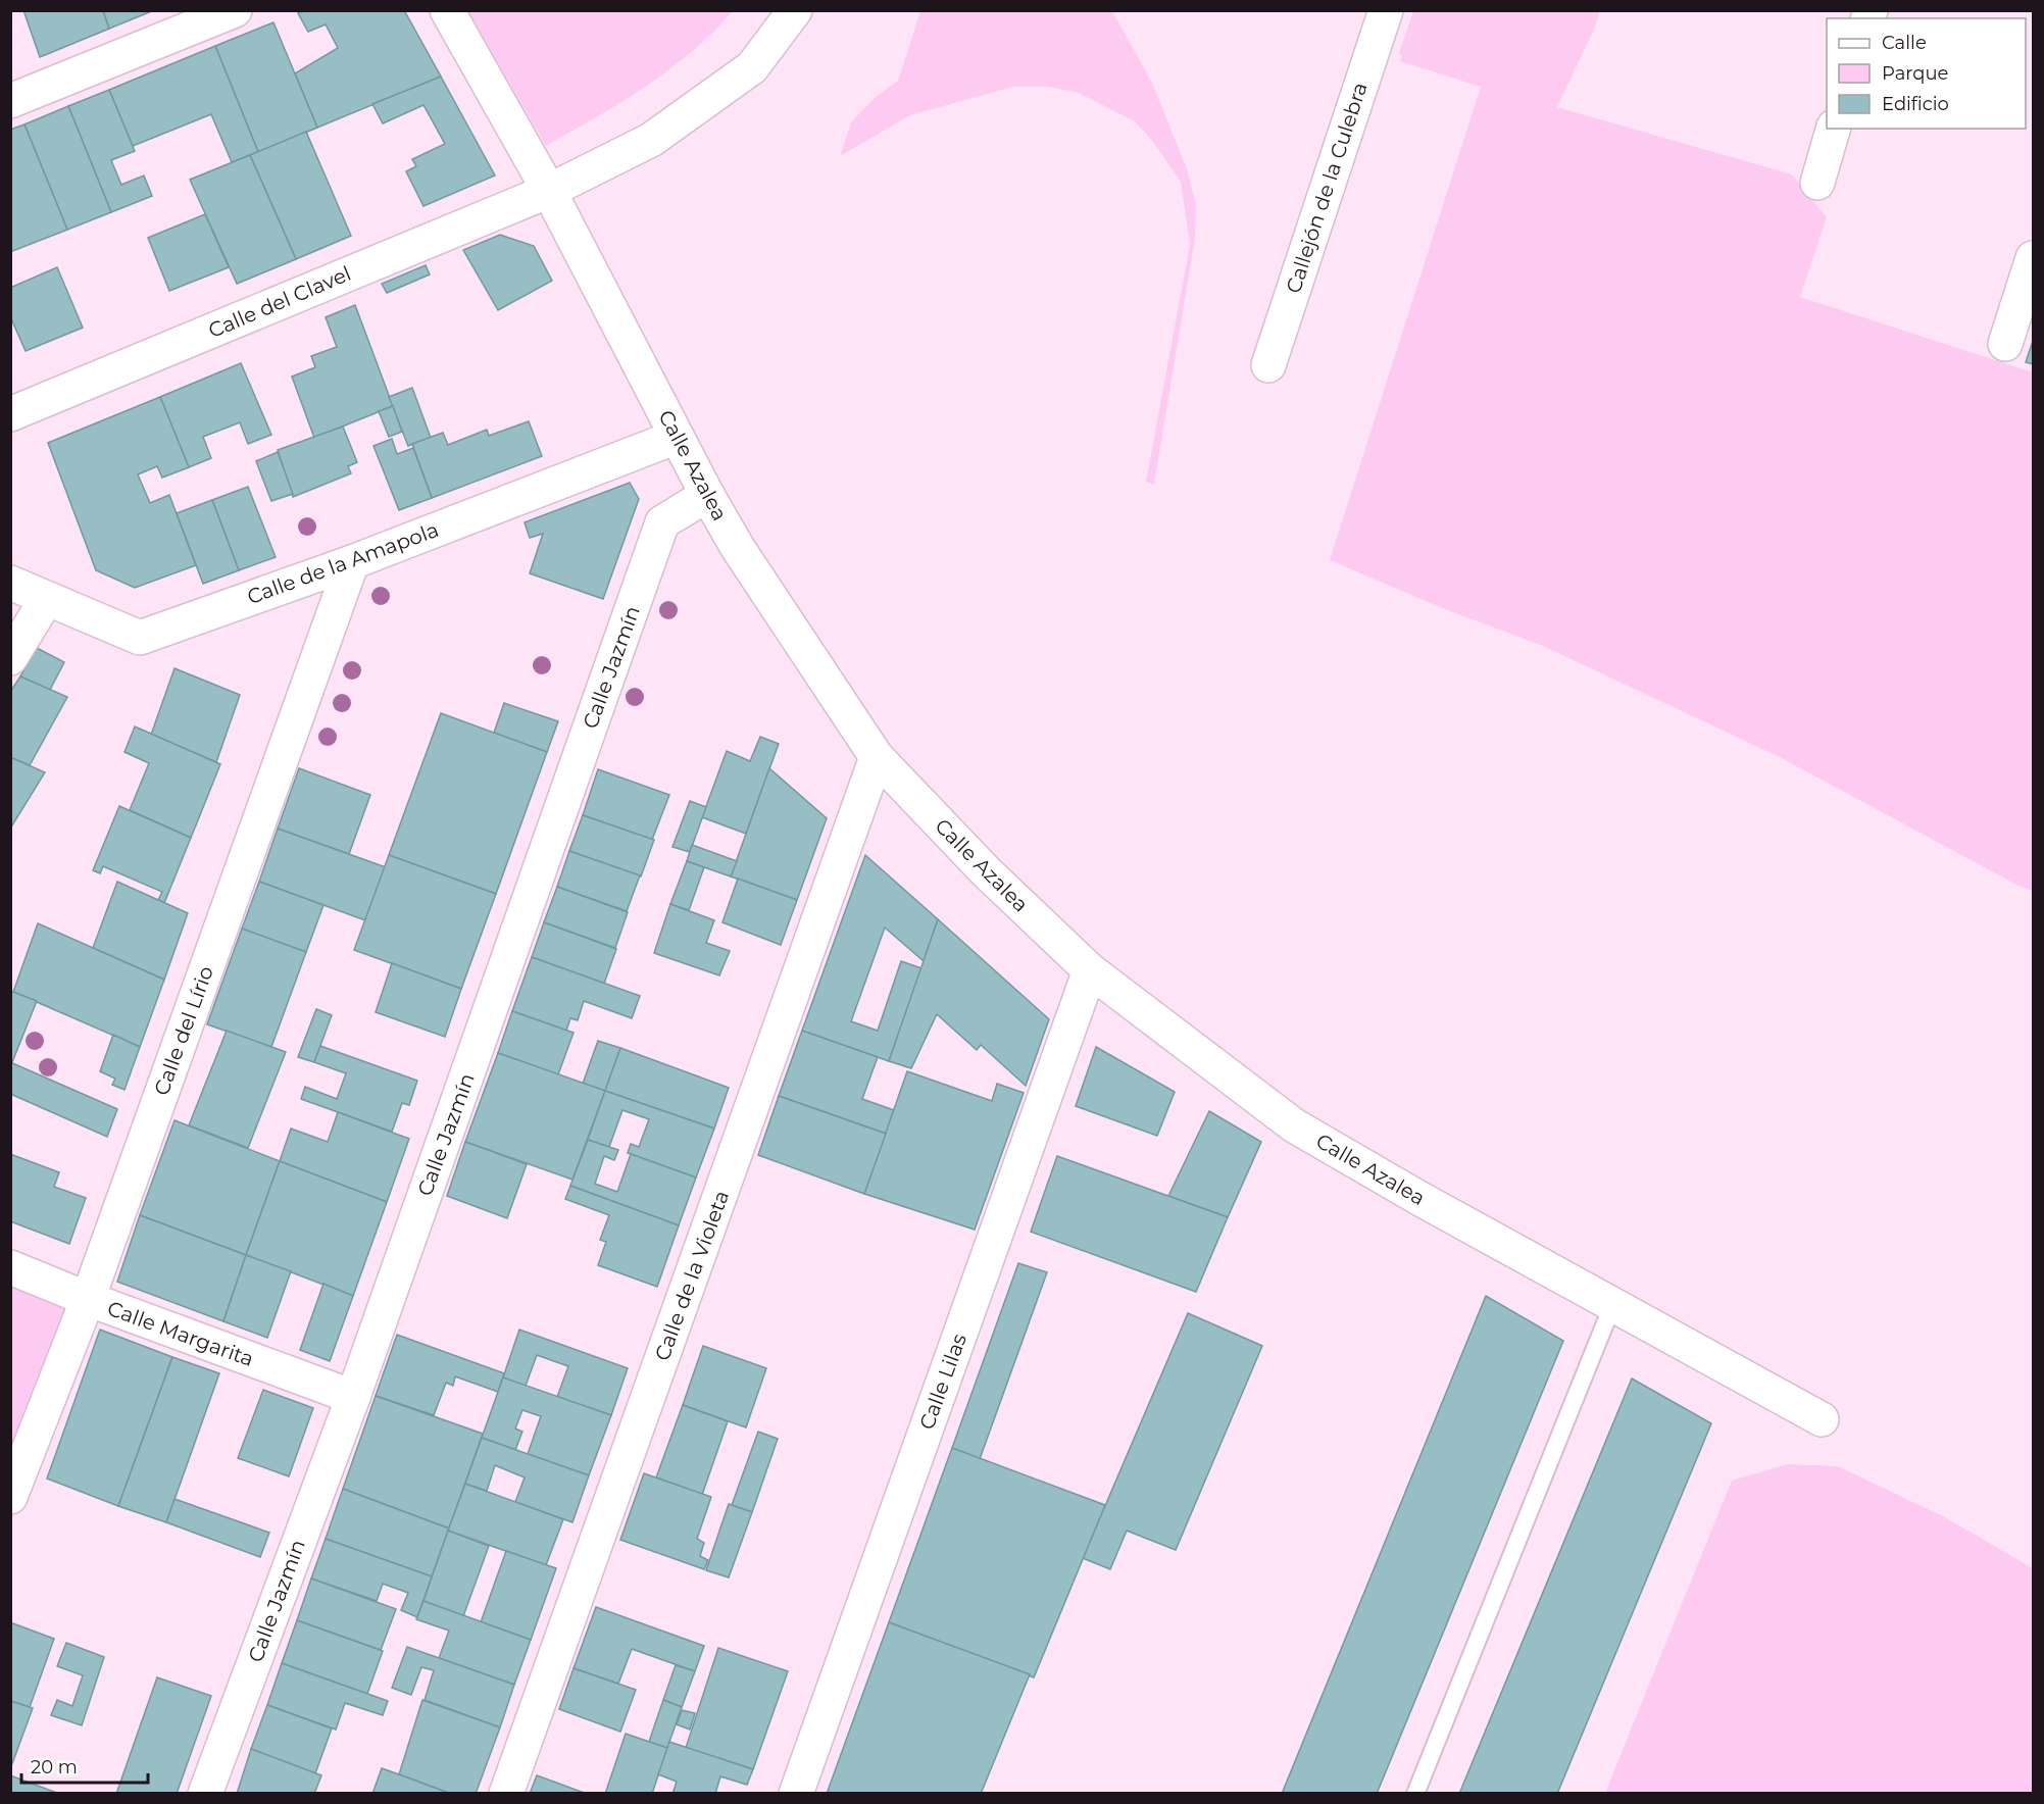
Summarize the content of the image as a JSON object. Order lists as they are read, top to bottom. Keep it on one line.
{"streets":{"street":["Callejón de la Culebra","Calle del Clavel","Calle Azalea","Calle de la Amapola","Calle Jazmín","Calle del Lírio","Calle de la Violeta","Calle Margarita","Calle Lilas"]},"crossings":[["Calle del Clavel","Calle Azalea"],["Calle Azalea","Calle de la Amapola"],["Calle Azalea","Calle Jazmín"],["Calle Azalea","Calle de la Violeta"],["Calle Azalea","Calle Lilas"],["Calle de la Amapola","Calle del Lírio"],["Calle Jazmín","Calle Margarita"],["Calle del Lírio","Calle Margarita"]],"legend":["Calle","Parque","Edificio"],"scale_bar":"20 m"}
